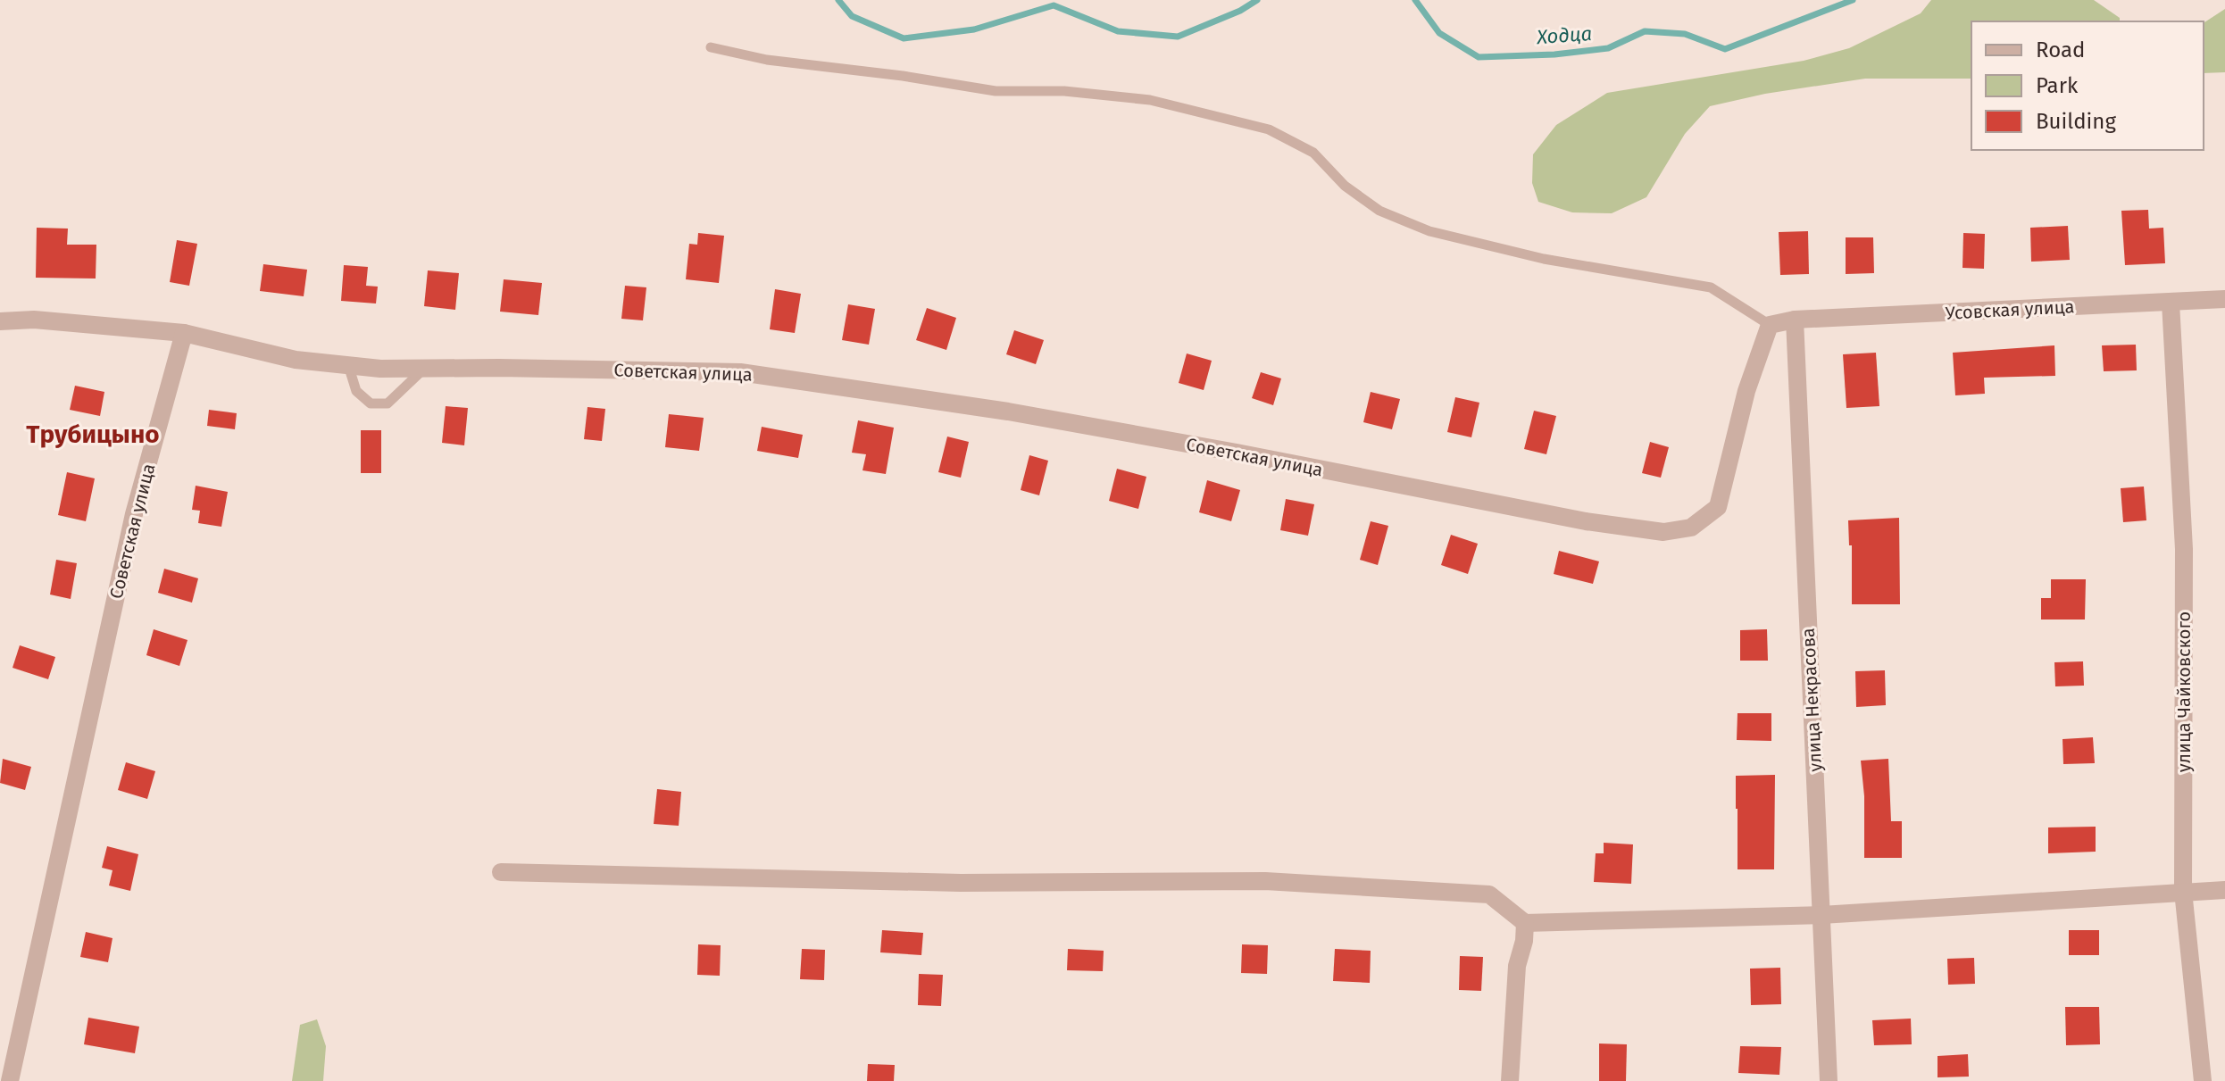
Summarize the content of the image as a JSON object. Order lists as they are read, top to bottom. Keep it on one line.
{"streets":{"street":["Усовская улица","Советская улица","улица Чайковского","улица Некрасова"]},"crossings":[["Усовская улица","улица Чайковского"],["Усовская улица","улица Некрасова"]],"districts":["Трубицыно"],"water":["Ходца"],"legend":["Road","Park","Building"]}
